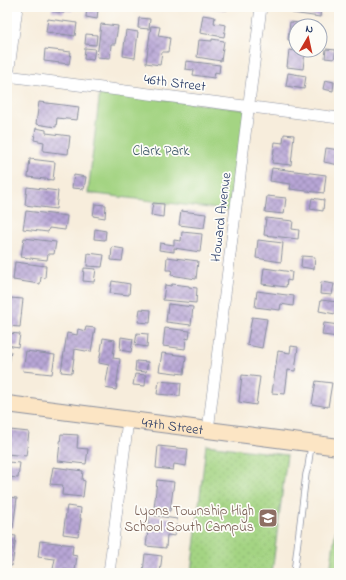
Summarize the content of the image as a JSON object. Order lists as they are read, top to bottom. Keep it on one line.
{"streets":{"main road":["47th Street"],"street":["46th Street","Howard Avenue"]},"crossings":[["46th Street","Howard Avenue"],["Howard Avenue","47th Street"]],"parks":["Clark Park"],"places":{"school or university":["Lyons Township High School South Campus"]},"north":"top"}
